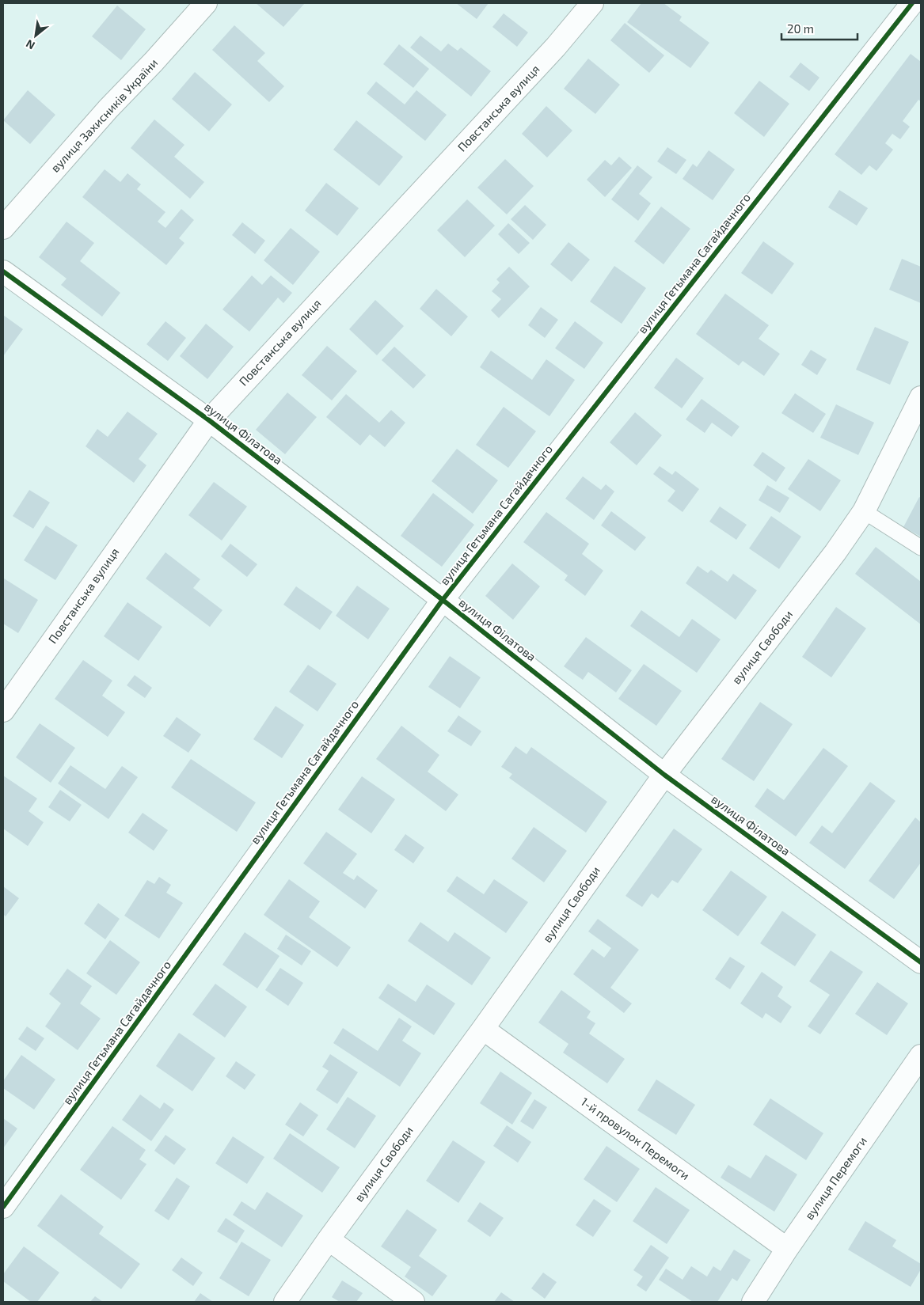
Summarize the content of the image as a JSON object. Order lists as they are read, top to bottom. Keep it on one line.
{"streets":{"street":["Повстанська вулиця","вулиця Захисників України","вулиця Гетьмана Сагайдачного","вулиця Філатова","вулиця Свободи","1-й провулок Перемоги","вулиця Перемоги"]},"crossings":[["Повстанська вулиця","вулиця Філатова"],["вулиця Гетьмана Сагайдачного","вулиця Філатова"],["вулиця Філатова","вулиця Свободи"],["вулиця Свободи","1-й провулок Перемоги"],["1-й провулок Перемоги","вулиця Перемоги"]],"scale_bar":"20 m","north":"bottom left"}
